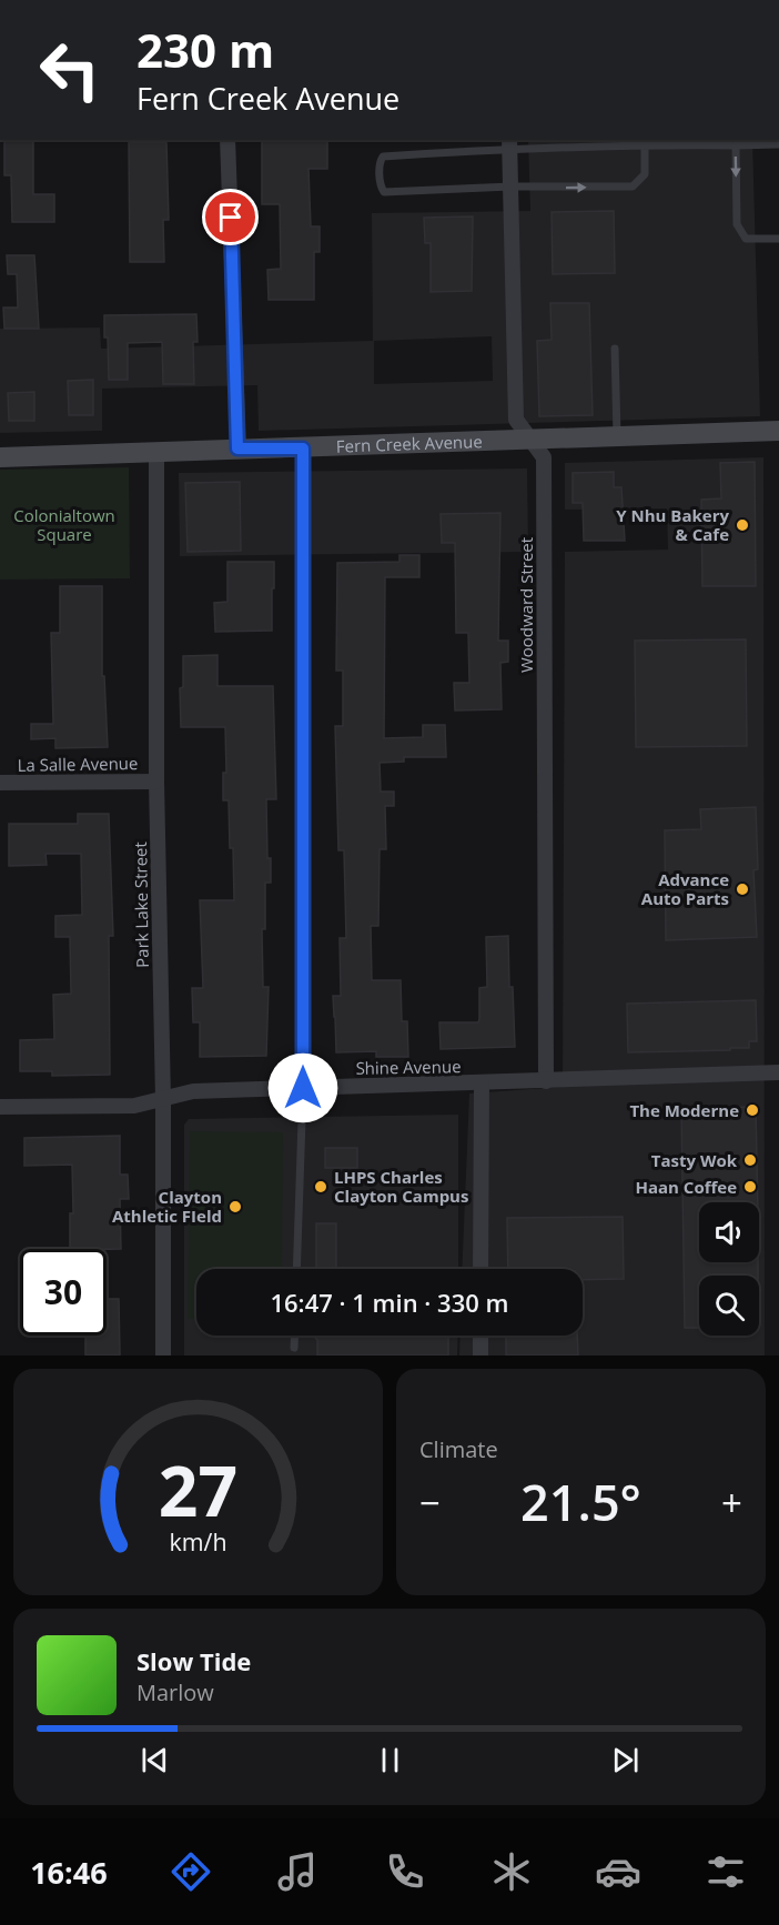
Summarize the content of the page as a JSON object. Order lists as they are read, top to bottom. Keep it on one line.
{"streets":{"street":["Fern Creek Avenue","Woodward Street","La Salle Avenue","Park Lake Street","Shine Avenue"]},"crossings":[["Fern Creek Avenue","Woodward Street"],["Fern Creek Avenue","Park Lake Street"],["Woodward Street","Shine Avenue"],["La Salle Avenue","Park Lake Street"],["Park Lake Street","Shine Avenue"]],"parks":["Colonialtown Square"],"places":["Y Nhu Bakery & Cafe","Advance Auto Parts","The Moderne","Tasty Wok","LHPS Charles Clayton Campus","Haan Coffee","Clayton Athletic FIeld"],"page":{"turn":["230 m","Fern Creek Avenue"],"limit":"30","trip":"16:47 · 1 min · 330 m","tile":"Climate","heat":["−","21.5°","+"],"song":["Slow Tide","Marlow"],"tabs":"16:46","gauge":["27","km/h"]}}
